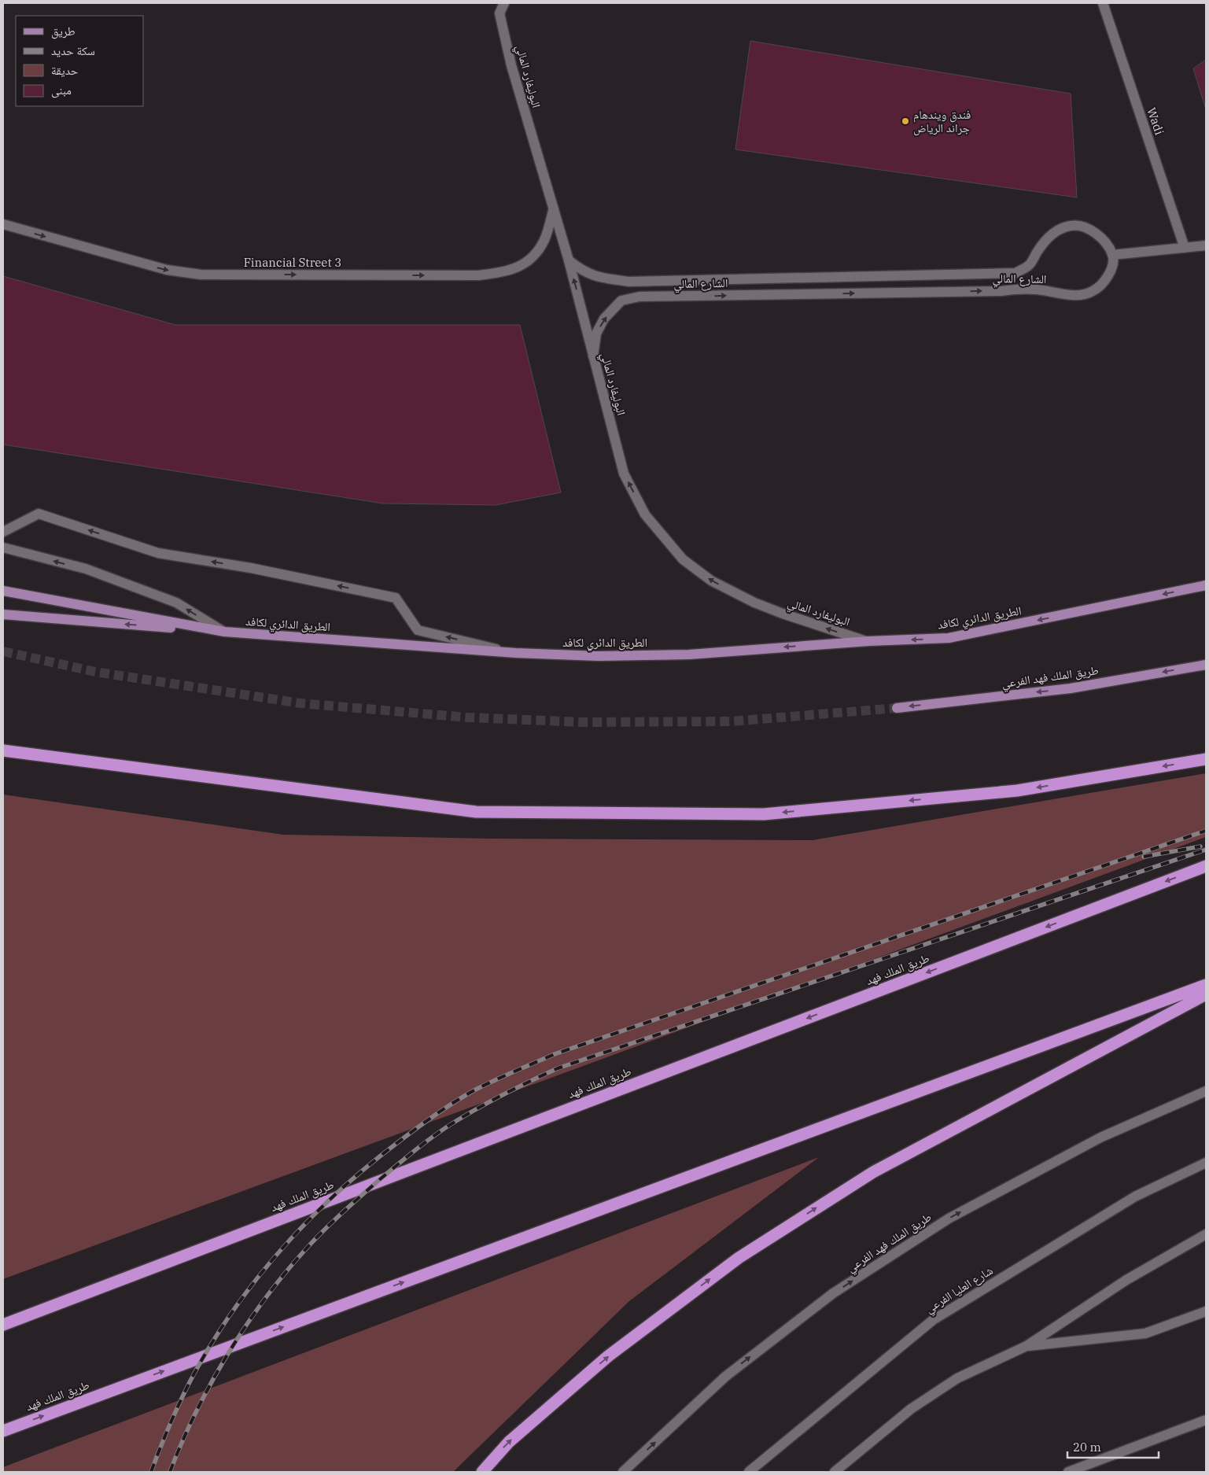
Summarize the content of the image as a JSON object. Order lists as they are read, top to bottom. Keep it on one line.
{"streets":{"highway":["طريق الملك فهد"],"main road":["الطريق الدائري لكافد","طريق الملك فهد الفرعي"],"street":["البوليفارد المالي","Wadi","Financial Street 3","الشارع المالي","شارع العليا الفرعي"]},"crossings":[["البوليفارد المالي","Financial Street 3"],["البوليفارد المالي","الشارع المالي"],["البوليفارد المالي","الطريق الدائري لكافد"]],"one_way":["البوليفارد المالي","Financial Street 3","الطريق الدائري لكافد"],"places":["فندق ويندهام جراند الرياض"],"legend":["طريق","سكة حديد","حديقة","مبنى"],"scale_bar":"20 m"}
